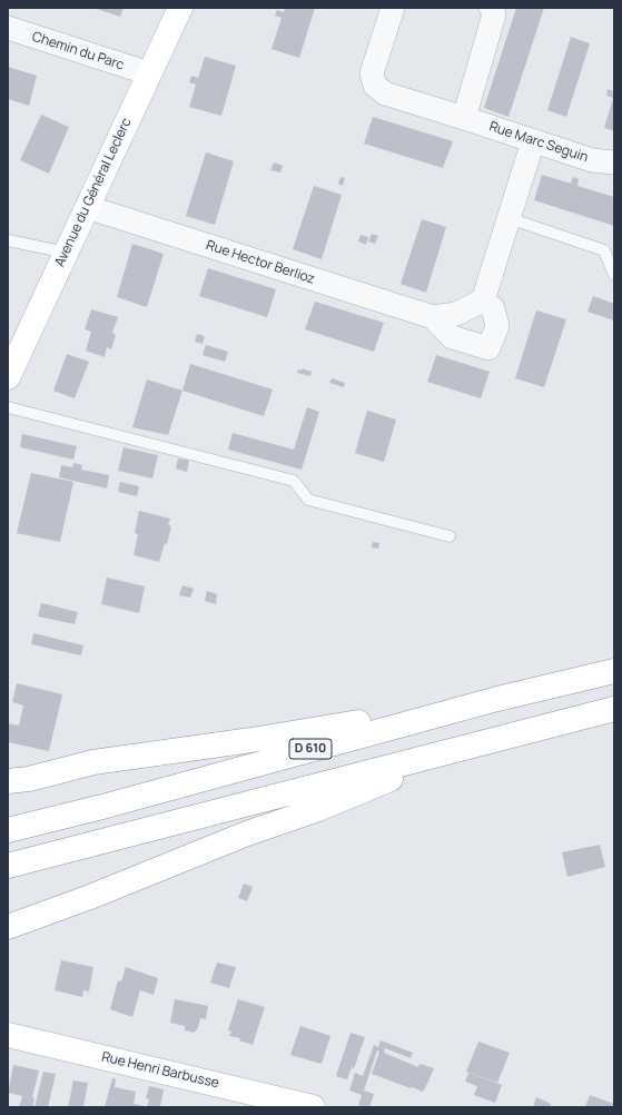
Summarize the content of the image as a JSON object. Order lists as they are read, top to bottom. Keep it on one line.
{"streets":{"main road":["Avenue du Général Leclerc","D 610","Rue Henri Barbusse"],"street":["Chemin du Parc","Rue Marc Seguin","Rue Hector Berlioz"]},"crossings":[["Chemin du Parc","Avenue du Général Leclerc"],["Avenue du Général Leclerc","Rue Hector Berlioz"]]}
